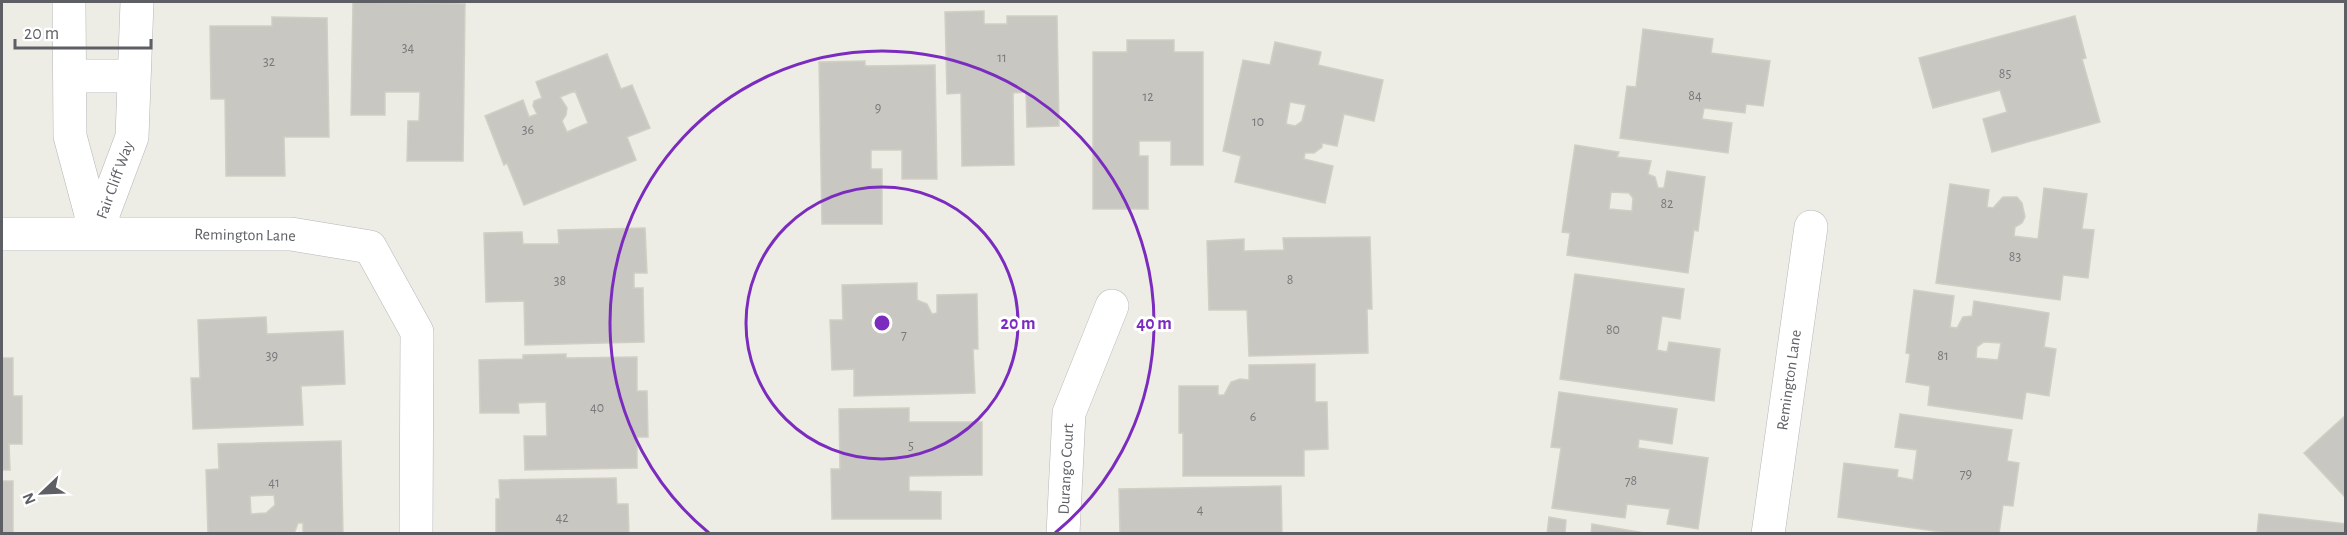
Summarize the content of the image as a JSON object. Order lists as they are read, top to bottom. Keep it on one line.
{"streets":{"street":["Fair Cliff Way","Remington Lane","Durango Court"]},"crossings":[["Fair Cliff Way","Remington Lane"]],"house_numbers":["34","11","32","85","84","12","9","10","36","82","83","8","38","80","7","39","81","40","6","5","79","78","41","4","42"],"scale_bar":"20 m","north":"bottom left","rings":["20 m","40 m"]}
